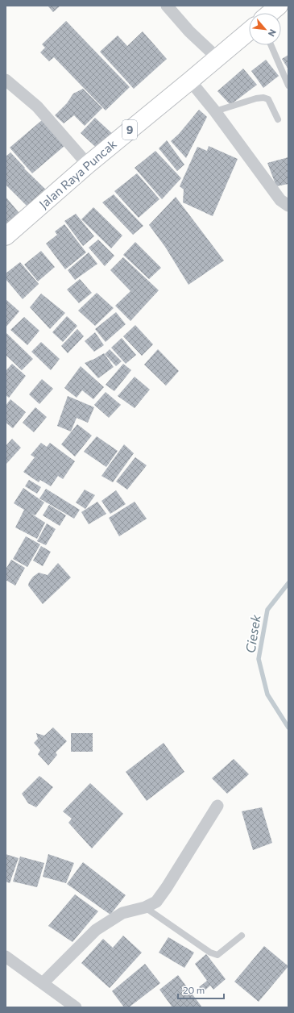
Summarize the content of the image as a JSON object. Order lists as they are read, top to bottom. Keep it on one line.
{"streets":{"highway":["9","Jalan Raya Puncak"]},"water":["Ciesek"],"scale_bar":"20 m","north":"bottom right"}
